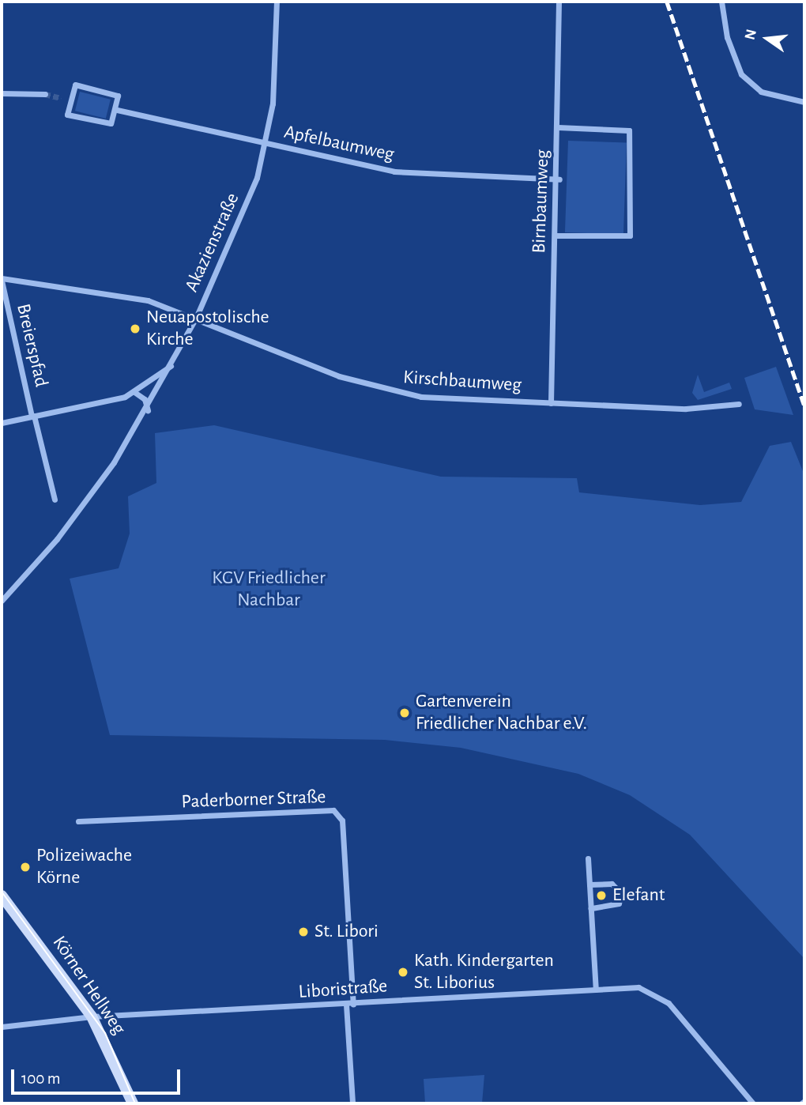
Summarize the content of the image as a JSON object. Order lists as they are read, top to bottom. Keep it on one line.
{"streets":{"main road":["Körner Hellweg"],"street":["Apfelbaumweg","Birnbaumweg","Akazienstraße","Breierspfad","Kirschbaumweg","Paderborner Straße","Liboristraße"]},"crossings":[["Apfelbaumweg","Birnbaumweg"],["Apfelbaumweg","Akazienstraße"],["Birnbaumweg","Kirschbaumweg"],["Akazienstraße","Kirschbaumweg"],["Breierspfad","Kirschbaumweg"],["Paderborner Straße","Liboristraße"],["Körner Hellweg","Liboristraße"]],"parks":["KGV Friedlicher Nachbar"],"places":["Neuapostolische Kirche","Gartenverein Friedlicher Nachbar e.V.","Polizeiwache Körne","Elefant","St. Libori","Kath. Kindergarten St. Liborius"],"scale_bar":"100 m","north":"left"}
